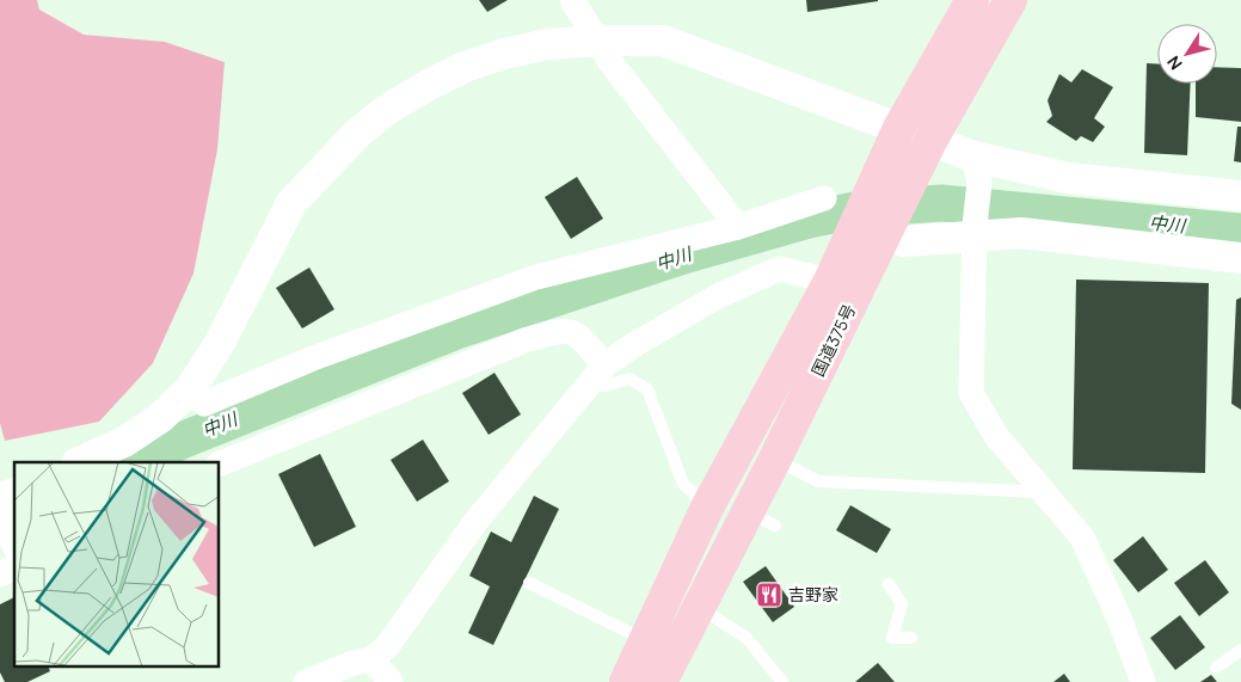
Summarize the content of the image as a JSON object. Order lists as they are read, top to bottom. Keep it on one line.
{"streets":{"highway":["国道375号"]},"water":["中川"],"places":{"restaurant":["吉野家"]},"north":"bottom left"}
